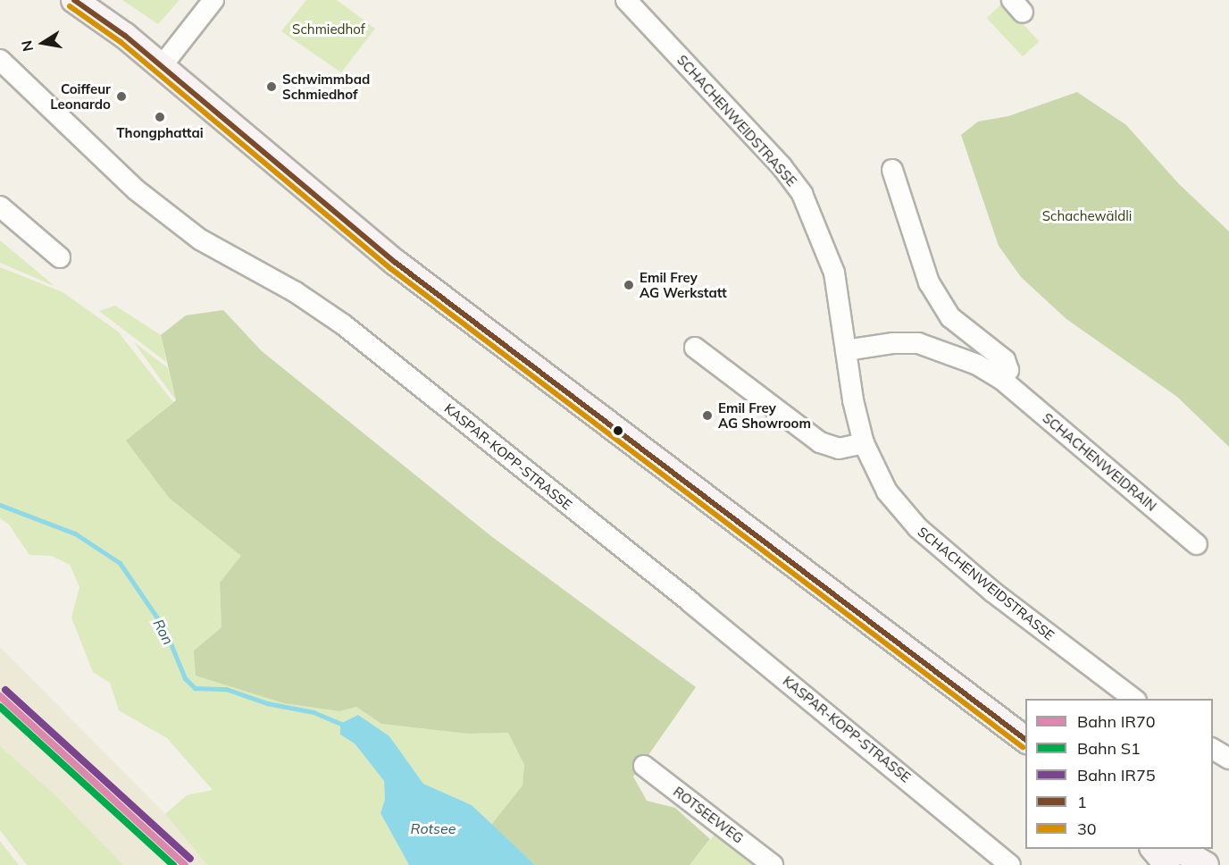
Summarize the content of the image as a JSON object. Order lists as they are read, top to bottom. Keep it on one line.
{"streets":{"street":["SCHACHENWEIDSTRASSE","KASPAR-KOPP-STRASSE","SCHACHENWEIDRAIN","ROTSEEWEG"]},"crossings":[["SCHACHENWEIDSTRASSE","SCHACHENWEIDRAIN"]],"water":["Ron","Rotsee"],"parks":["Schmiedhof","Schachewäldli"],"places":["Schwimmbad Schmiedhof","Coiffeur Leonardo","Thongphattai","Emil Frey AG Werkstatt","Emil Frey AG Showroom"],"lines":["transit line 1","transit line 30","rail line IR75","rail line IR70","rail line S1"],"legend":["Bahn IR70","Bahn S1","Bahn IR75","1","30"],"north":"left"}
